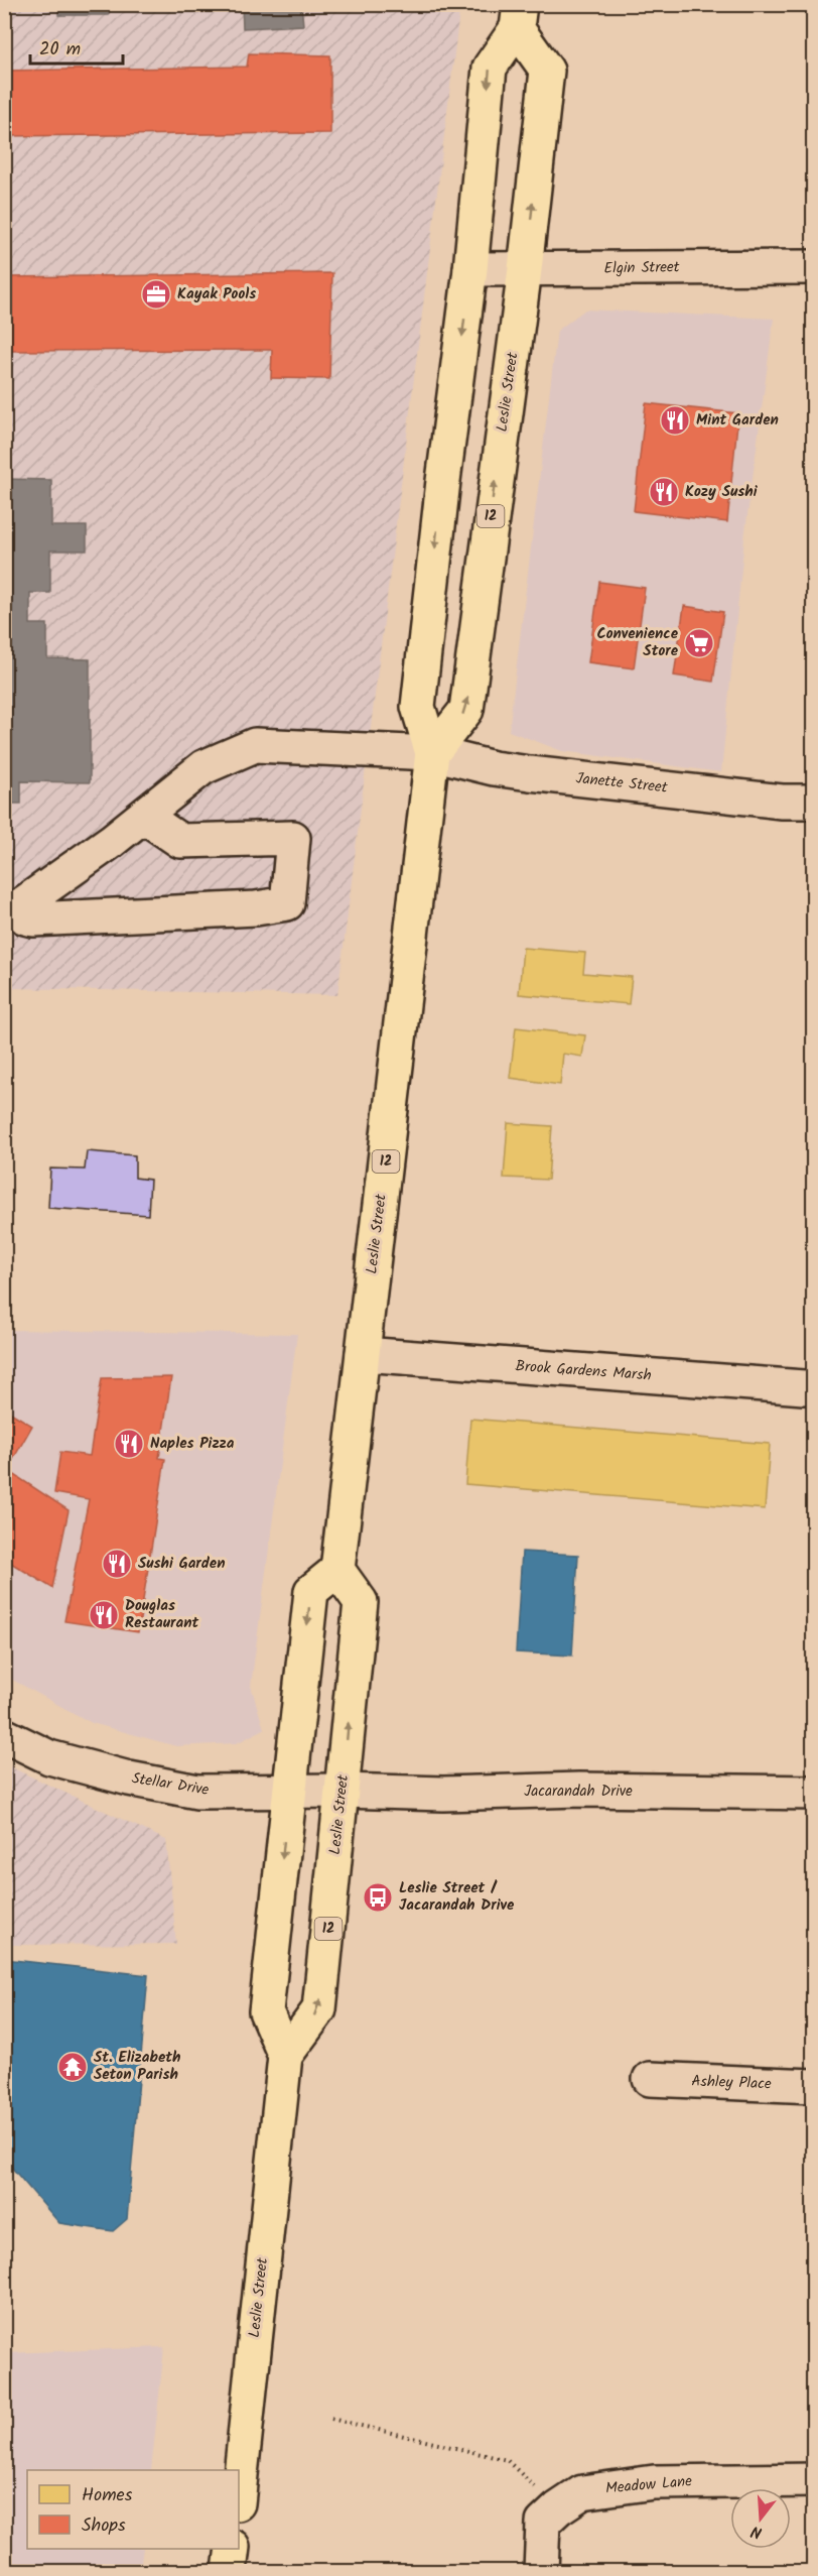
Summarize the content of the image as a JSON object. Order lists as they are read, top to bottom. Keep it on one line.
{"streets":{"main road":["Leslie Street","12"],"street":["Elgin Street","Janette Street","Brook Gardens Marsh","Stellar Drive","Jacarandah Drive","Ashley Place","Meadow Lane"]},"crossings":[["Elgin Street","Leslie Street"],["Leslie Street","Janette Street"],["Leslie Street","Brook Gardens Marsh"],["Leslie Street","Stellar Drive"],["Leslie Street","Jacarandah Drive"],["Stellar Drive","Jacarandah Drive"]],"places":{"office":["Kayak Pools"],"restaurant":["Mint Garden","Kozy Sushi","Naples Pizza","Sushi Garden","Douglas Restaurant"],"supermarket":["Convenience Store"],"bus stop":["Leslie Street / Jacarandah Drive"],"temple":["St. Elizabeth Seton Parish"]},"legend":["Homes","Shops"],"scale_bar":"20 m","north":"bottom"}
